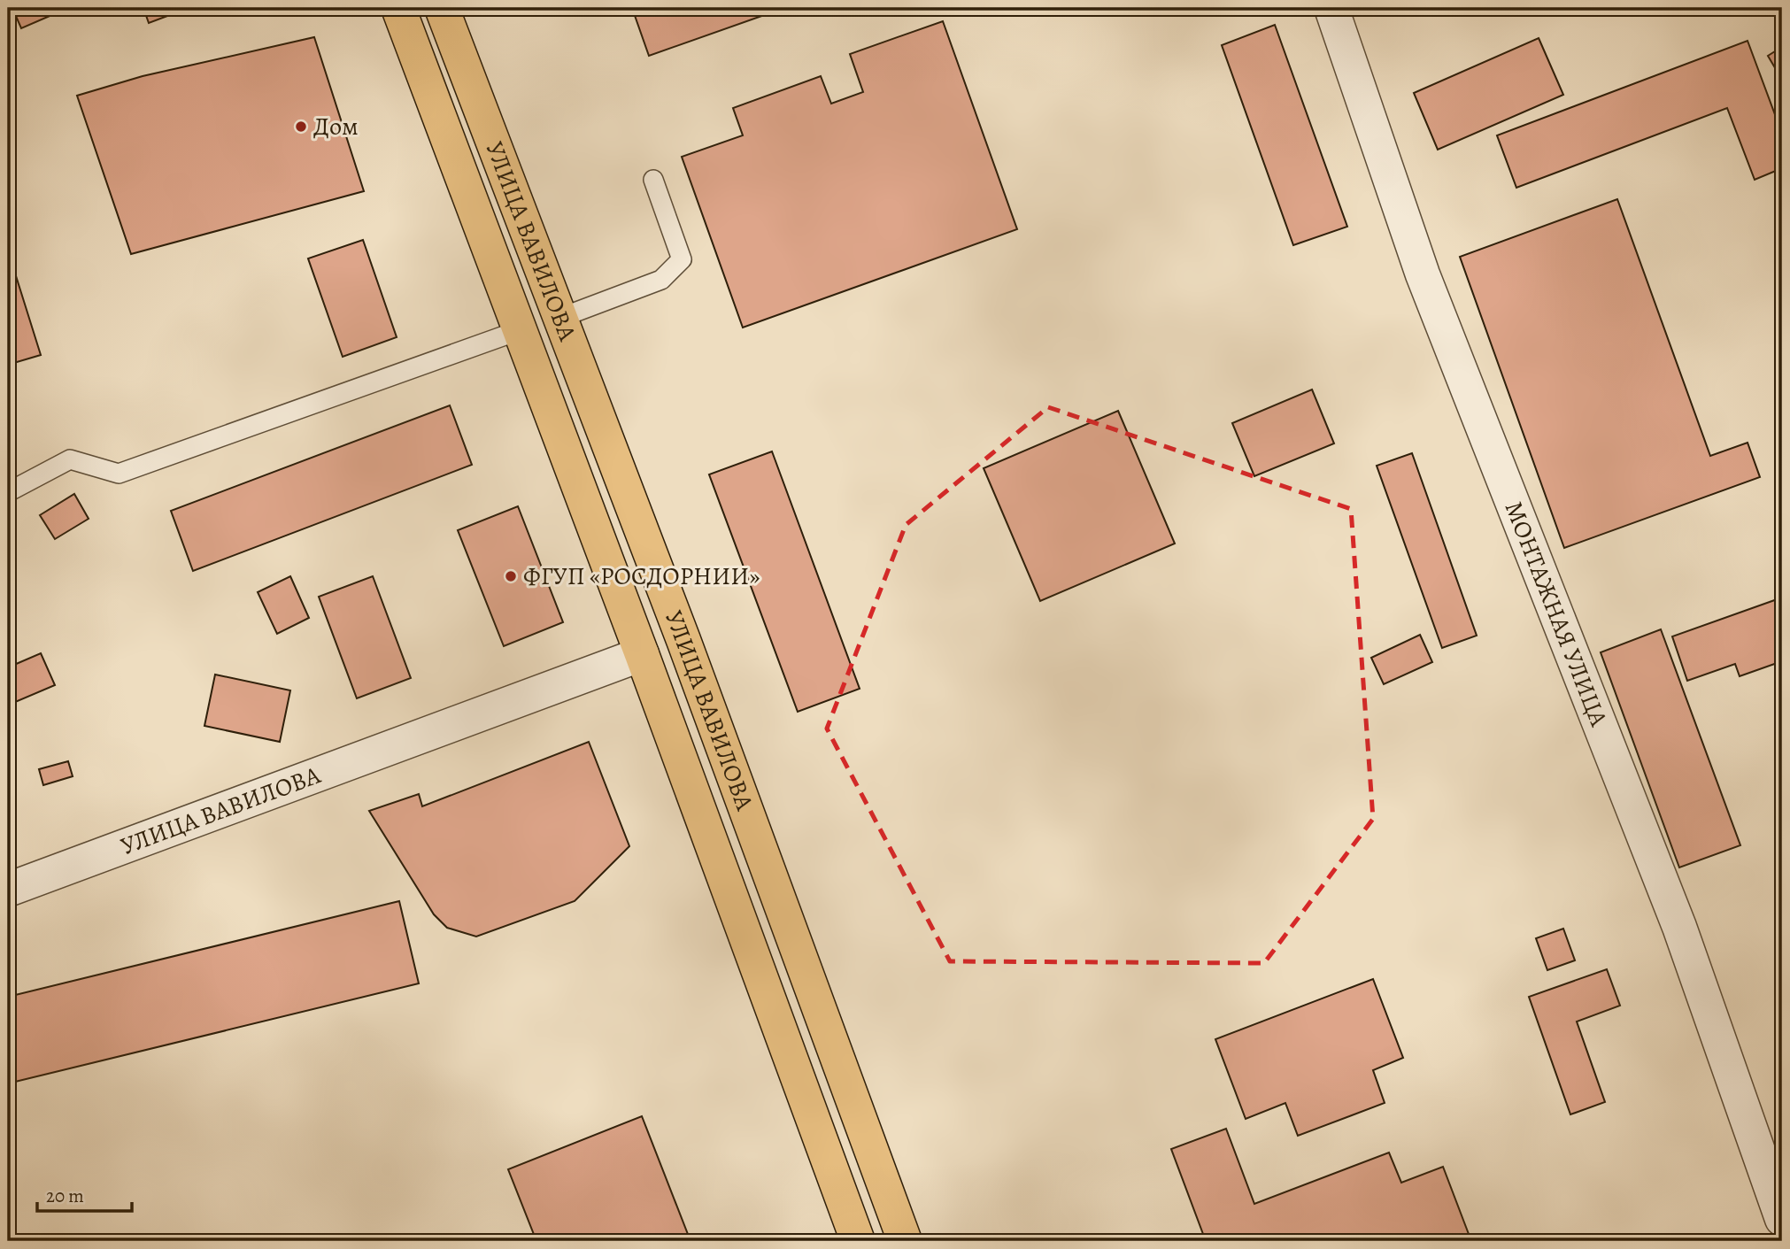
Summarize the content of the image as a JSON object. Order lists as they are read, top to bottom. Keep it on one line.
{"streets":{"main road":["УЛИЦА ВАВИЛОВА"],"street":["МОНТАЖНАЯ УЛИЦА"]},"places":["Дом","ФГУП «РОСДОРНИИ»"],"scale_bar":"20 m"}
